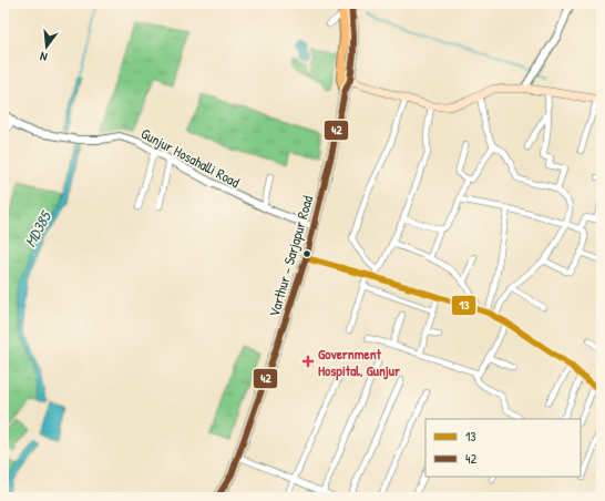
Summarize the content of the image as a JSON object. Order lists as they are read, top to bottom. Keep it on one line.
{"streets":{"main road":["Varthur - Sarjapur Road"],"street":["Gunjur Hosahalli Road"]},"crossings":[["Gunjur Hosahalli Road","Varthur - Sarjapur Road"]],"water":["MD385"],"places":{"health":["Government Hospital, Gunjur"]},"lines":["transit line 42","transit line 13"],"legend":["13","42"],"north":"bottom"}
